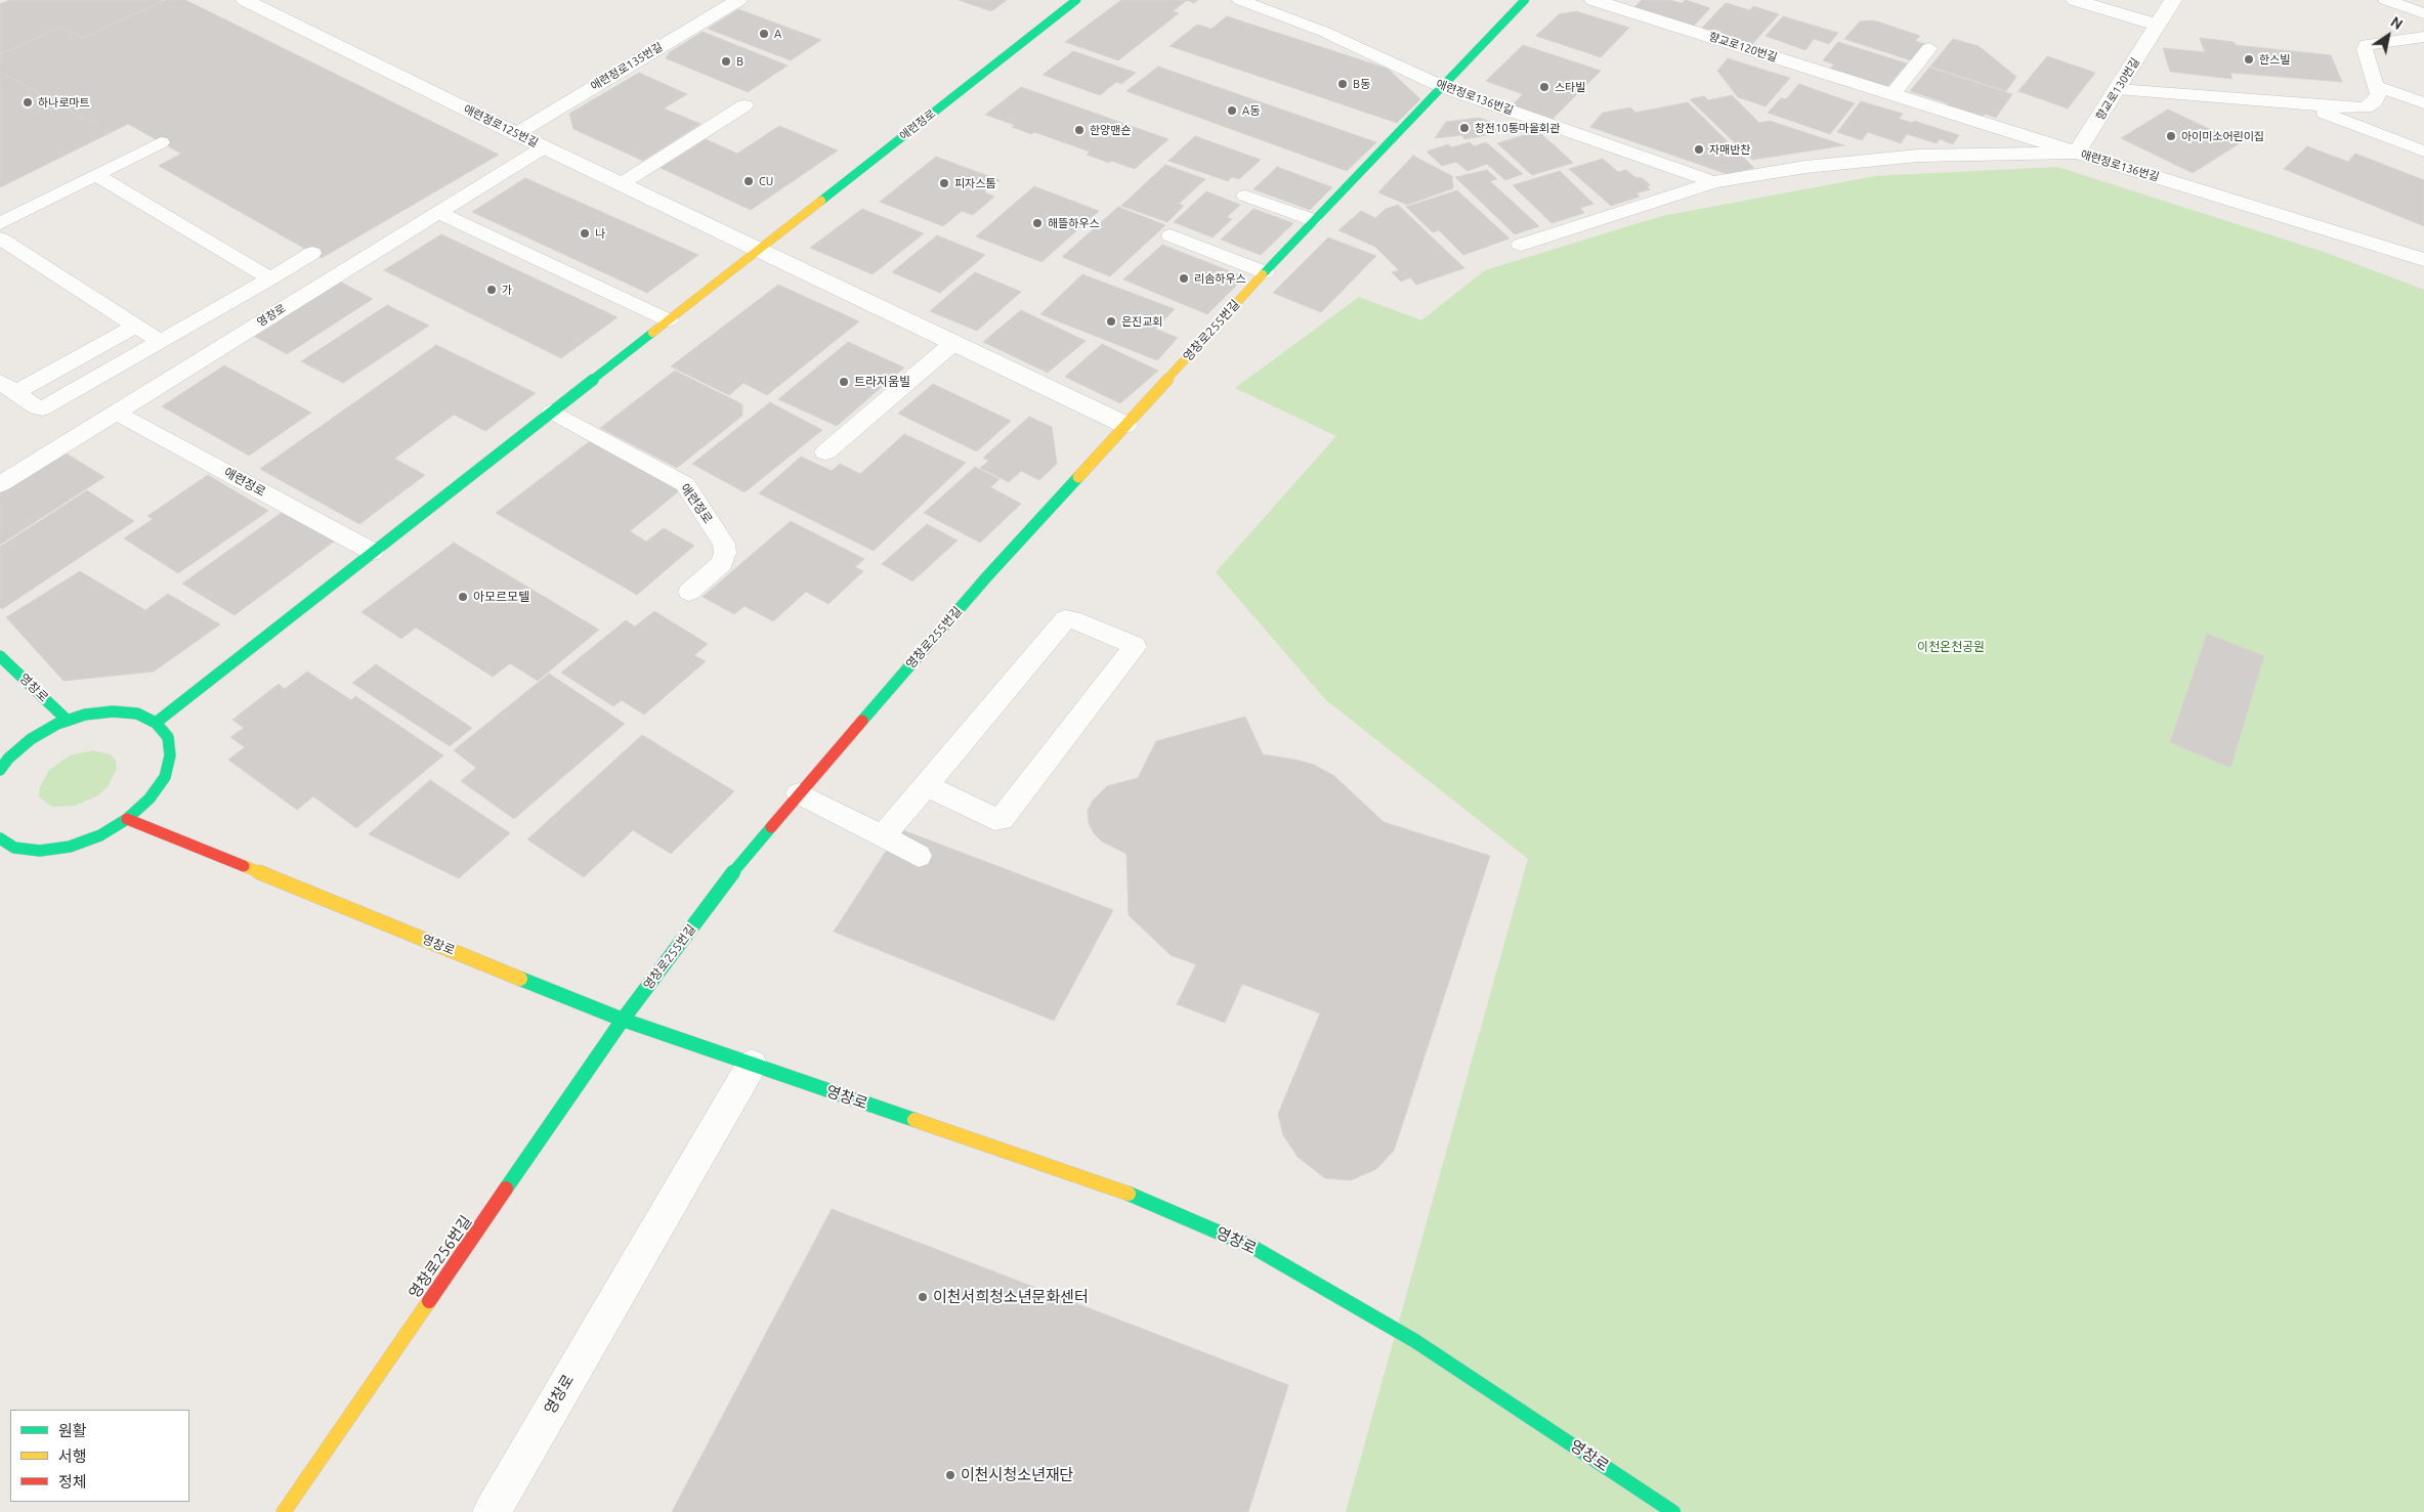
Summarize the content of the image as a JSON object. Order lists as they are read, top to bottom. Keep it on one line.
{"streets":{"street":["향교로120번길","애련정로135번길","향교로130번길","애련정로136번길","애련정로","애련정로125번길","영창로","영창로255번길","영창로256번길"]},"crossings":[["향교로120번길","향교로130번길"],["향교로120번길","애련정로136번길"],["애련정로135번길","애련정로125번길"],["향교로130번길","애련정로136번길"],["애련정로136번길","영창로255번길"],["애련정로","애련정로125번길"],["애련정로","영창로"],["애련정로125번길","영창로"],["영창로","영창로255번길"],["영창로","영창로256번길"],["영창로255번길","영창로256번길"]],"parks":["이천온천공원"],"places":["A","한스빌","B","B동","스타빌","하나로마트","A동","창전10통마을회관","한양맨숀","아이미소어린이집","자매반찬","CU","피자스톰","해뜰하우스","나","리솜하우스","가","은진교회","트라지움빌","아모르모텔","이천서희청소년문화센터","이천시청소년재단"],"legend":["원활","서행","정체"],"north":"top right"}
